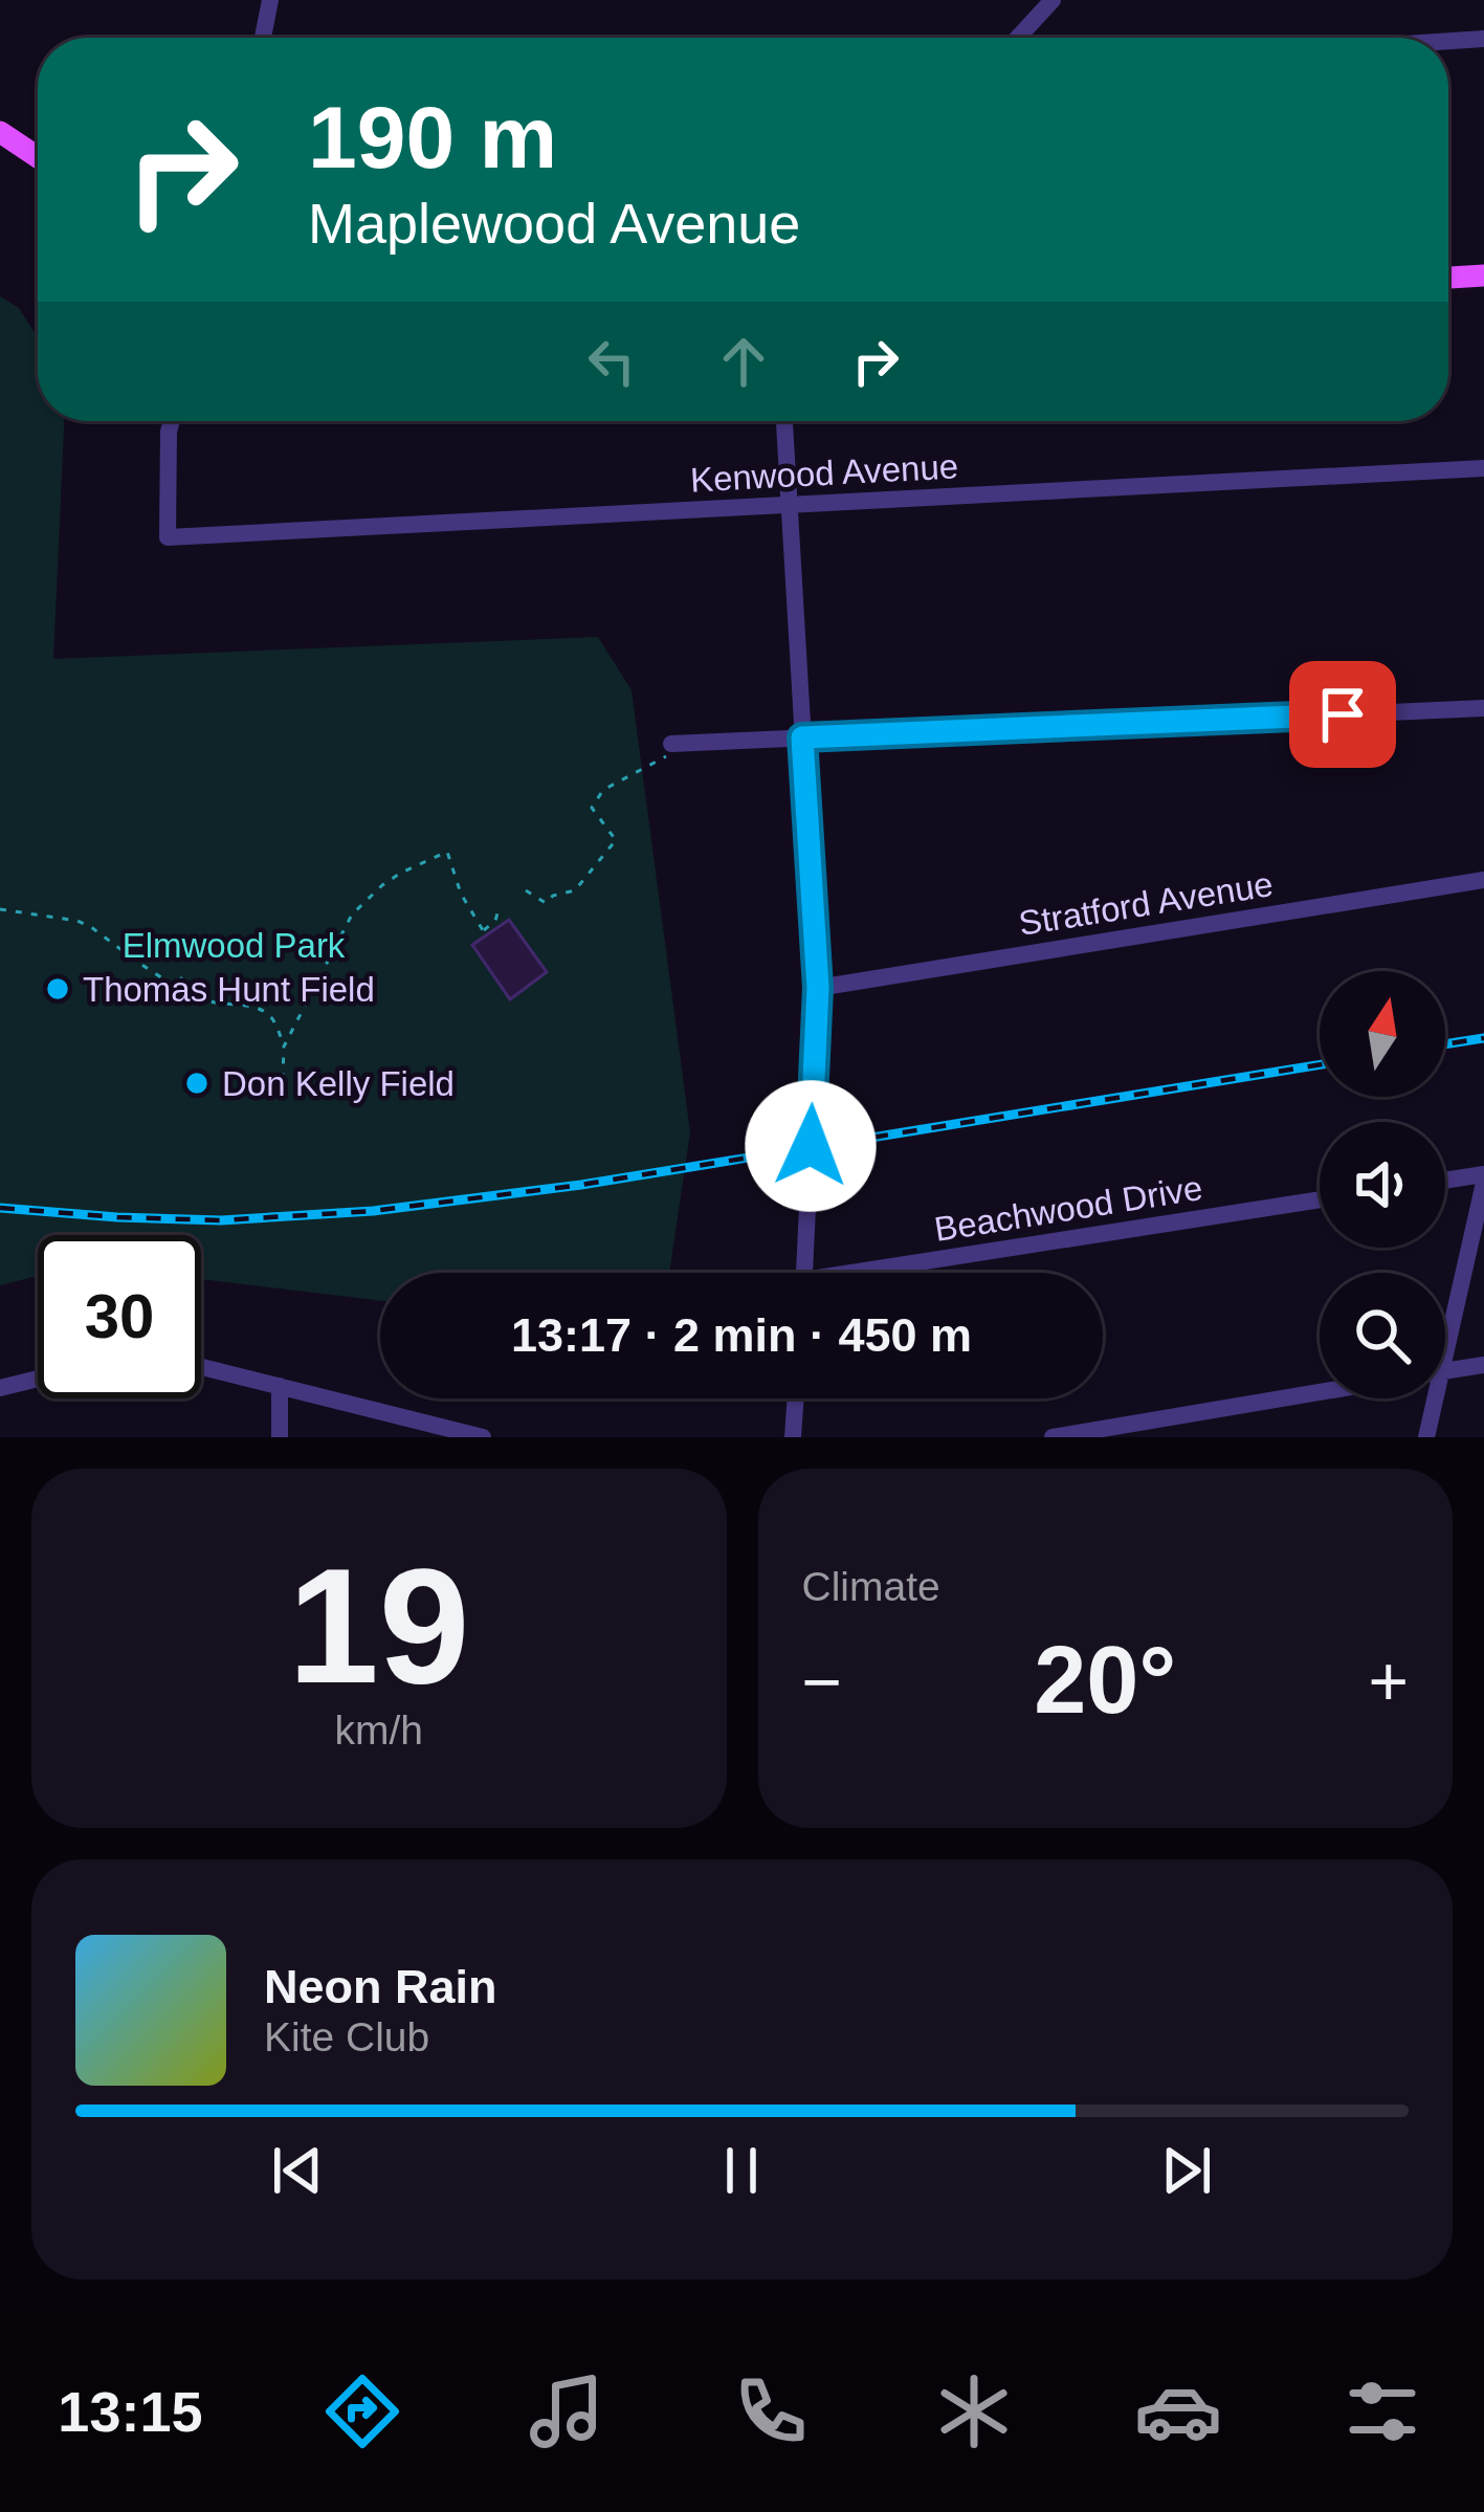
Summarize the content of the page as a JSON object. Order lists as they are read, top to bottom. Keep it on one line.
{"streets":{"street":["Kenwood Avenue","Stratford Avenue","Beachwood Drive"]},"parks":["Elmwood Park"],"places":["Thomas Hunt Field","Don Kelly Field"],"north":"top","page":{"turn":["190 m","Maplewood Avenue"],"limit":"30","trip":"13:17 · 2 min · 450 m","tile":[["19","km/h"],"Climate"],"heat":["−","20°","+"],"song":["Neon Rain","Kite Club"],"tabs":"13:15"}}
